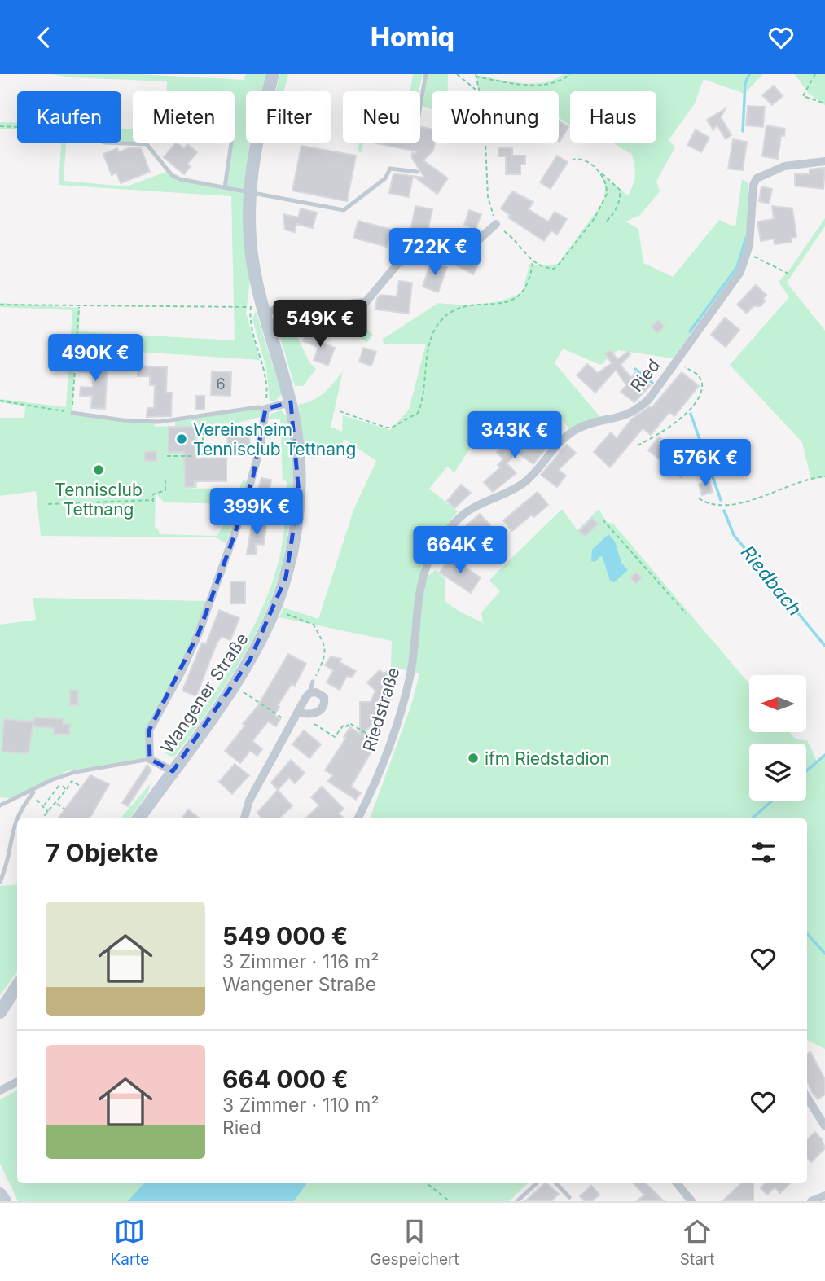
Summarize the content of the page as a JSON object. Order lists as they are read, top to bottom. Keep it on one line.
{"streets":{"main road":["Wangener Straße"],"street":["Ried","Riedstraße"]},"crossings":[["Ried","Riedstraße"]],"water":["Riedbach"],"places":["Vereinsheim Tennisclub Tettnang","Tennisclub Tettnang","ifm Riedstadion"],"house_numbers":["6"],"north":"left","page":{"header":"Homiq","chip":["Kaufen","Mieten","Filter","Neu","Wohnung","Haus"],"price":["722K €","549K €","490K €","343K €","576K €","399K €","664K €"],"heading":"7 Objekte","list":[{"name":"549 000 €","note":"3 Zimmer · 116 m² · Wangener Straße"},{"name":"664 000 €","note":"3 Zimmer · 110 m² · Ried"}],"tabs":["Karte","Gespeichert","Start"]}}
